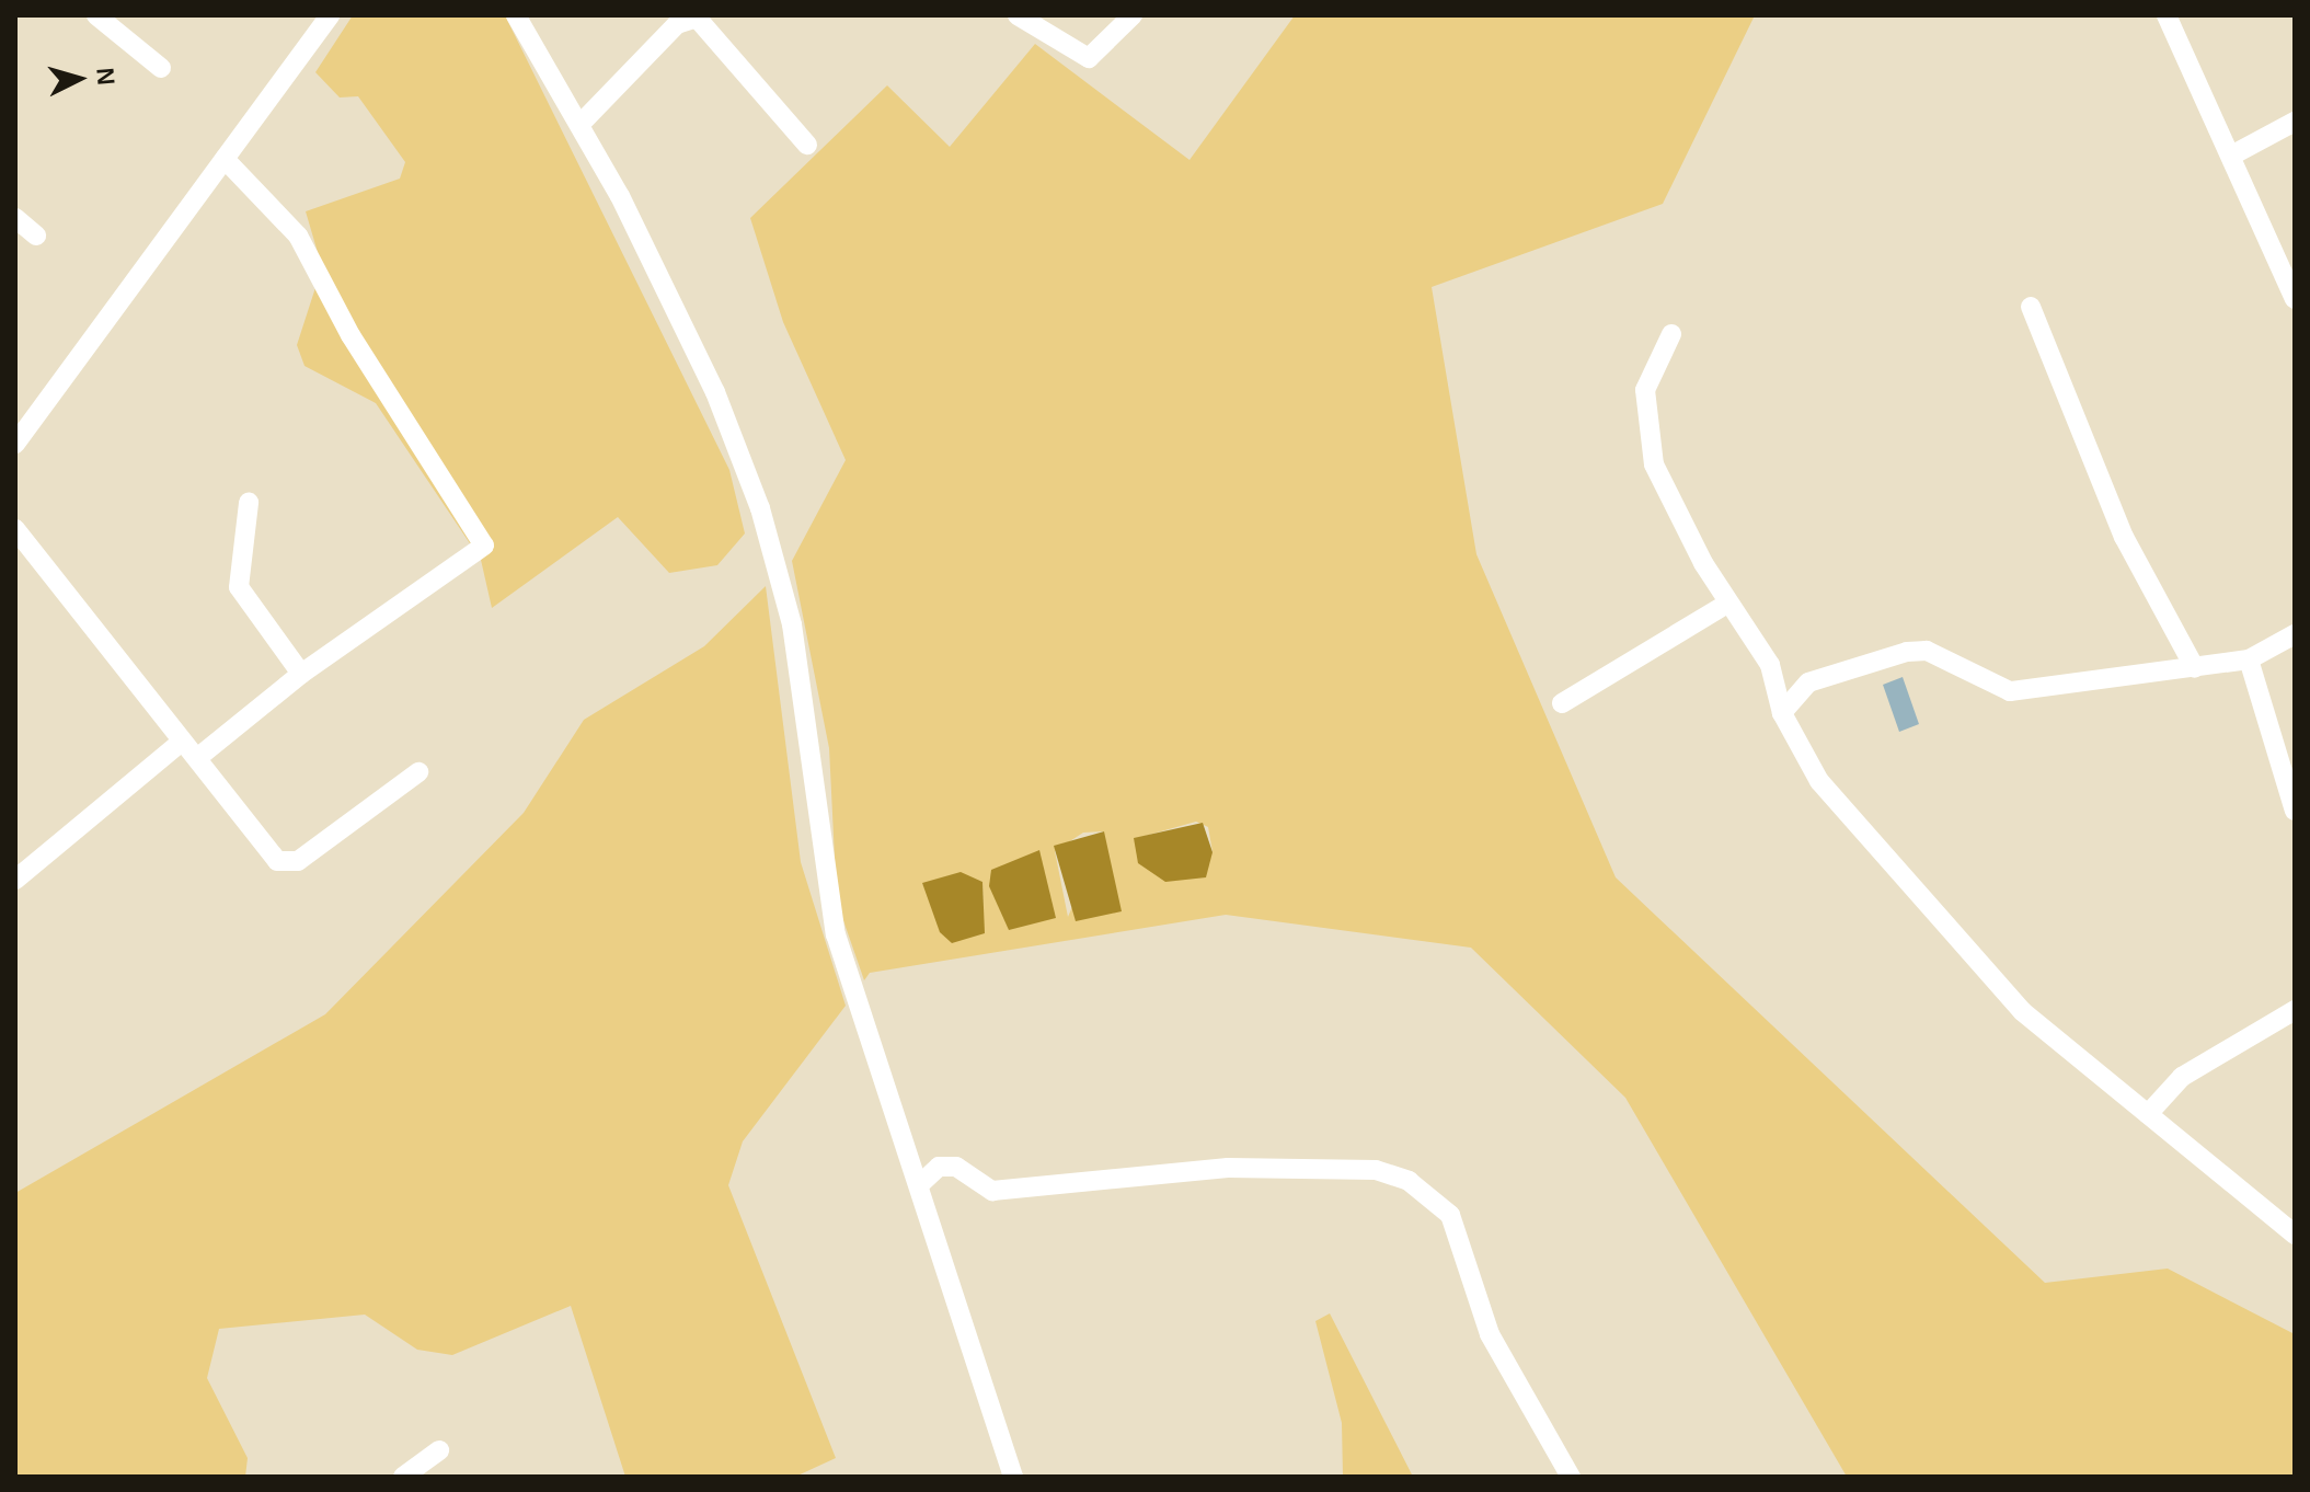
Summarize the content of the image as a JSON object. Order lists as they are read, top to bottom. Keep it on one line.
{"north":"right"}
